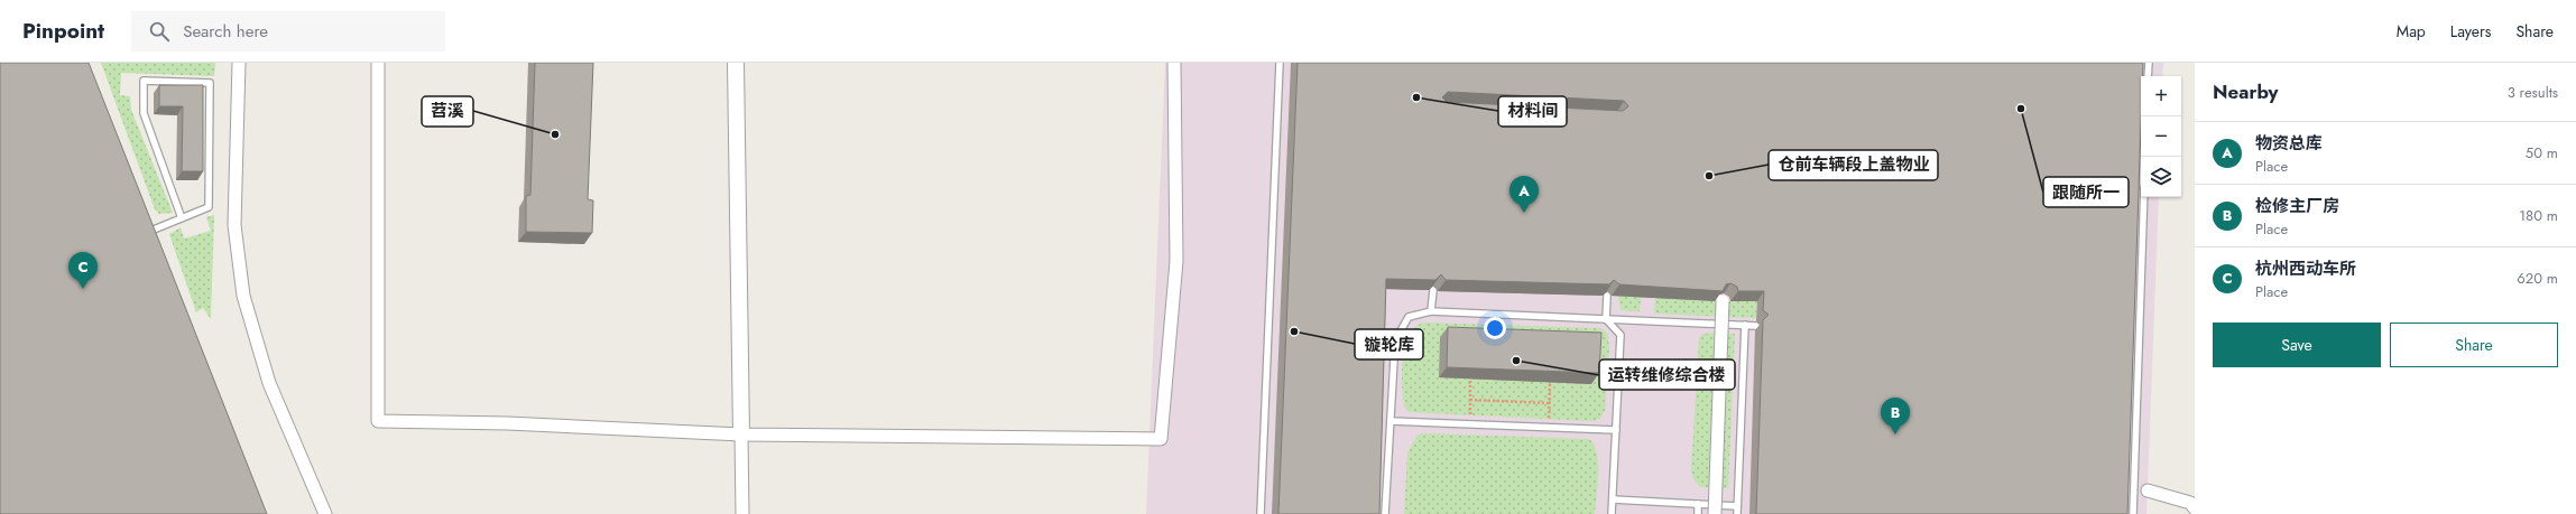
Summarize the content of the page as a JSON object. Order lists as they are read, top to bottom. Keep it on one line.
{"places":["材料间","跟随所一","苕溪","仓前车辆段上盖物业","镟轮库","运转维修综合楼"],"page":{"header":"Pinpoint","search":"Search here","nav":["Map","Layers","Share"],"heading":["Nearby","3 results"],"map_buttons":["+","−"],"list":[{"mark":"A","name":"物资总库","note":"Place","value":"50 m"},{"mark":"B","name":"检修主厂房","note":"Place","value":"180 m"},{"mark":"C","name":"杭州西动车所","note":"Place","value":"620 m"}],"pins":["A","C","B"],"buttons":["Save","Share"]}}
